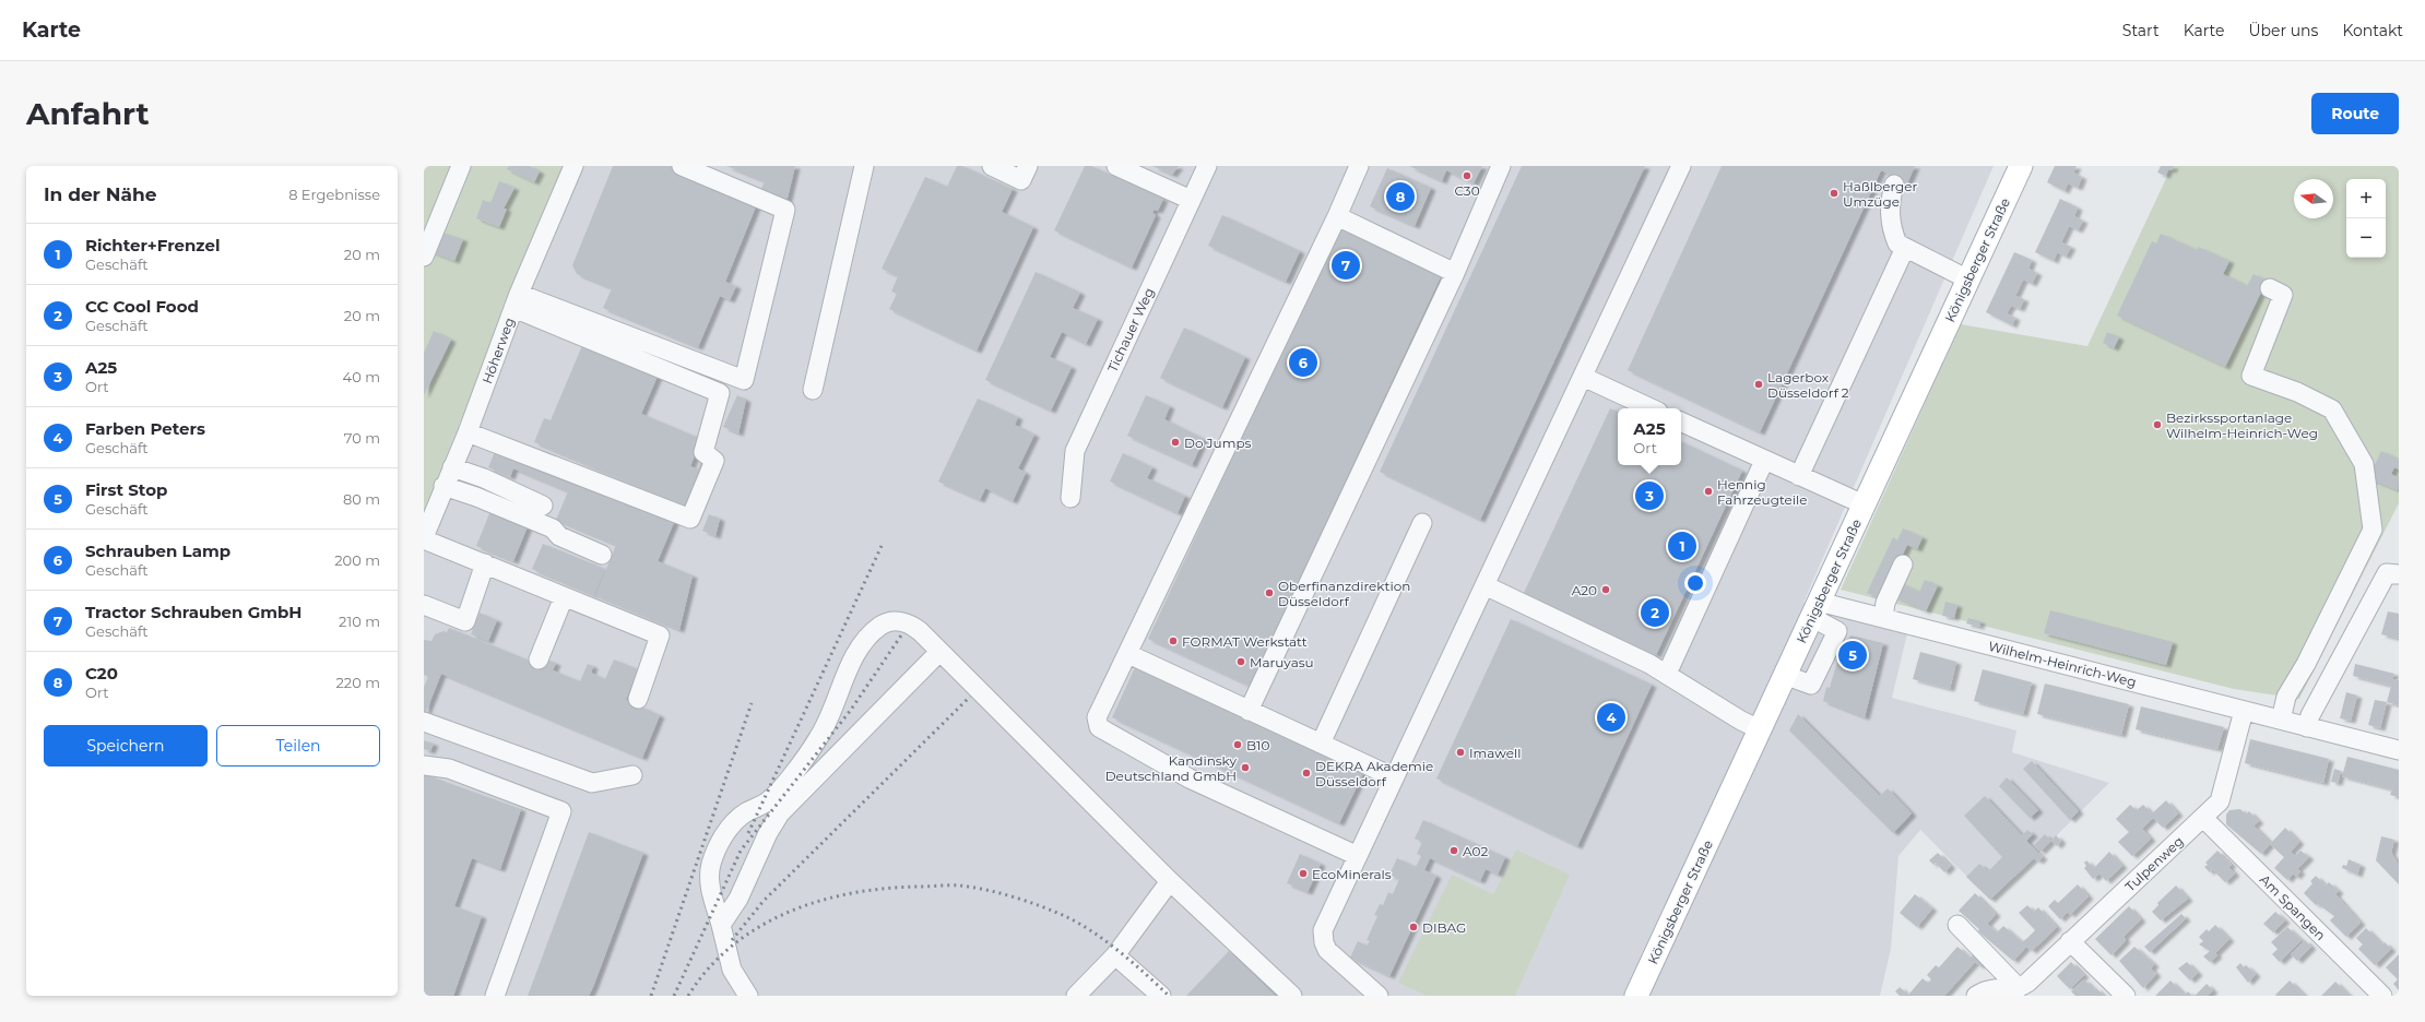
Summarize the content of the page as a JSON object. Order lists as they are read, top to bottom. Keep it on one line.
{"streets":{"main road":["Königsberger Straße"],"street":["Tichauer Weg","Höherweg","Wilhelm-Heinrich-Weg","Tulpenweg","Am Spangen"]},"crossings":[["Königsberger Straße","Wilhelm-Heinrich-Weg"],["Wilhelm-Heinrich-Weg","Tulpenweg"],["Tulpenweg","Am Spangen"]],"places":["C30","Haßlberger Umzüge","Lagerbox Düsseldorf 2","Bezirkssportanlage Wilhelm-Heinrich-Weg","Do Jumps","Hennig Fahrzeugteile","A20","Oberfinanzdirektion Düsseldorf","FORMAT Werkstatt","Maruyasu","B10","Imawell","Kandinsky Deutschland GmbH","DEKRA Akademie Düsseldorf","A02","EcoMinerals","DIBAG"],"north":"left","page":{"header":"Karte","nav":["Start","Karte","Über uns","Kontakt"],"buttons":["Route",["Speichern","Teilen"]],"title":"Anfahrt","heading":["In der Nähe","8 Ergebnisse"],"map_buttons":["+","−"],"pins":["8","7","6","3","1","2","5","4"],"list":[{"mark":"1","name":"Richter+Frenzel","note":"Geschäft","value":"20 m"},{"mark":"2","name":"CC Cool Food","note":"Geschäft","value":"20 m"},{"mark":"3","name":"A25","note":"Ort","value":"40 m"},{"mark":"4","name":"Farben Peters","note":"Geschäft","value":"70 m"},{"mark":"5","name":"First Stop","note":"Geschäft","value":"80 m"},{"mark":"6","name":"Schrauben Lamp","note":"Geschäft","value":"200 m"},{"mark":"7","name":"Tractor Schrauben GmbH","note":"Geschäft","value":"210 m"},{"mark":"8","name":"C20","note":"Ort","value":"220 m"}],"popup":["A25","Ort"]}}
